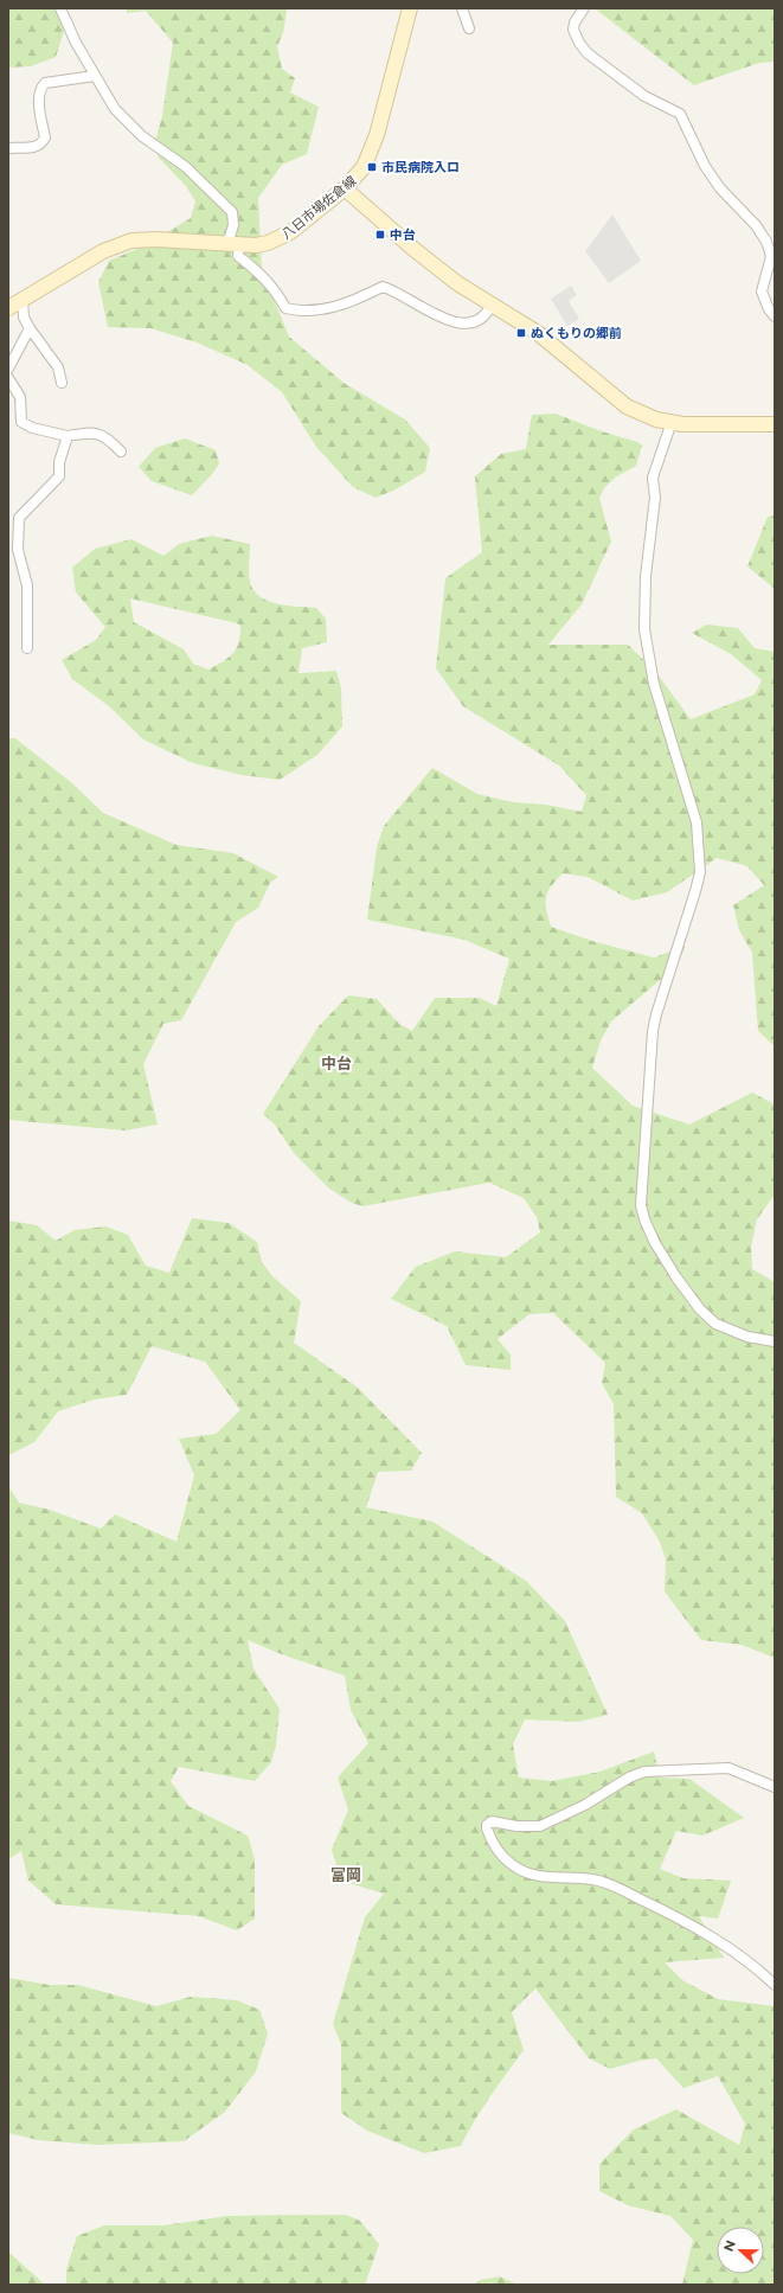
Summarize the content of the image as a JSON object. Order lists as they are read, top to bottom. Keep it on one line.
{"streets":{"main road":["八日市場佐倉線"]},"districts":["中台","富岡"],"places":{"transit":["市民病院入ロ","中台","ぬくもりの郷前"]},"north":"left"}
